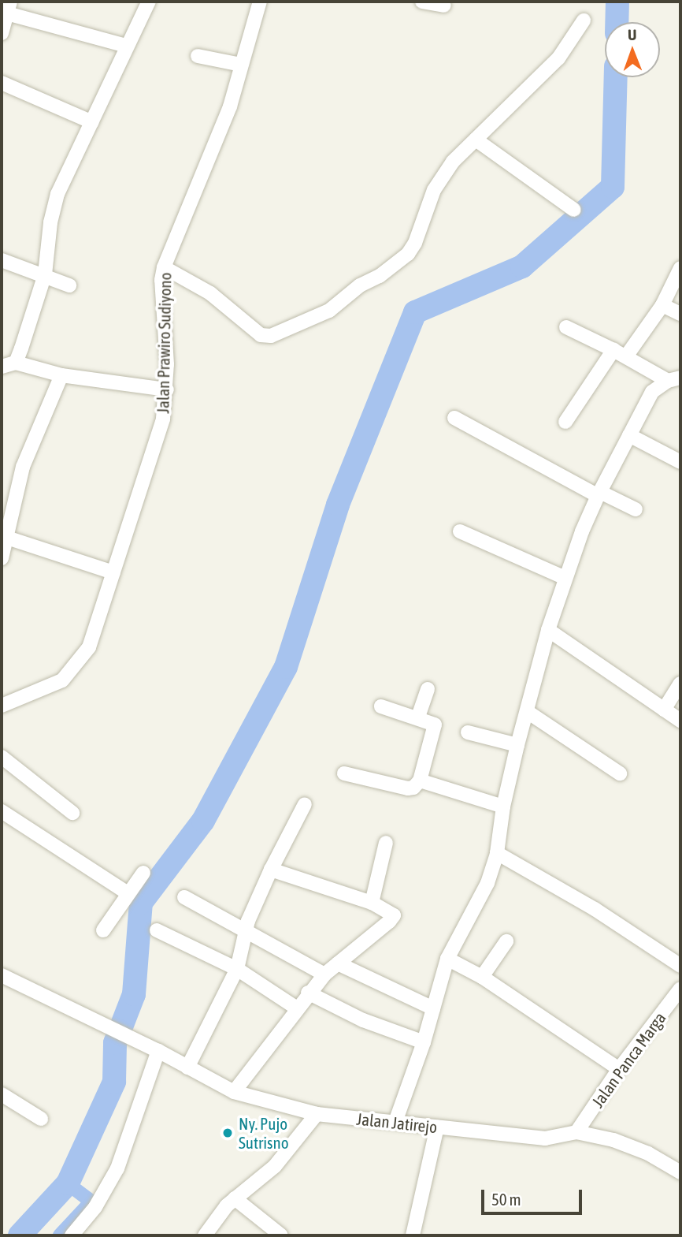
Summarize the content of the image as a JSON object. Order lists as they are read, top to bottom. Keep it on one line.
{"streets":{"street":["Jalan Prawiro Sudiyono","Jalan Panca Marga","Jalan Jatirejo"]},"crossings":[["Jalan Panca Marga","Jalan Jatirejo"]],"places":["Ny. Pujo Sutrisno"],"scale_bar":"50 m","north":"top"}
